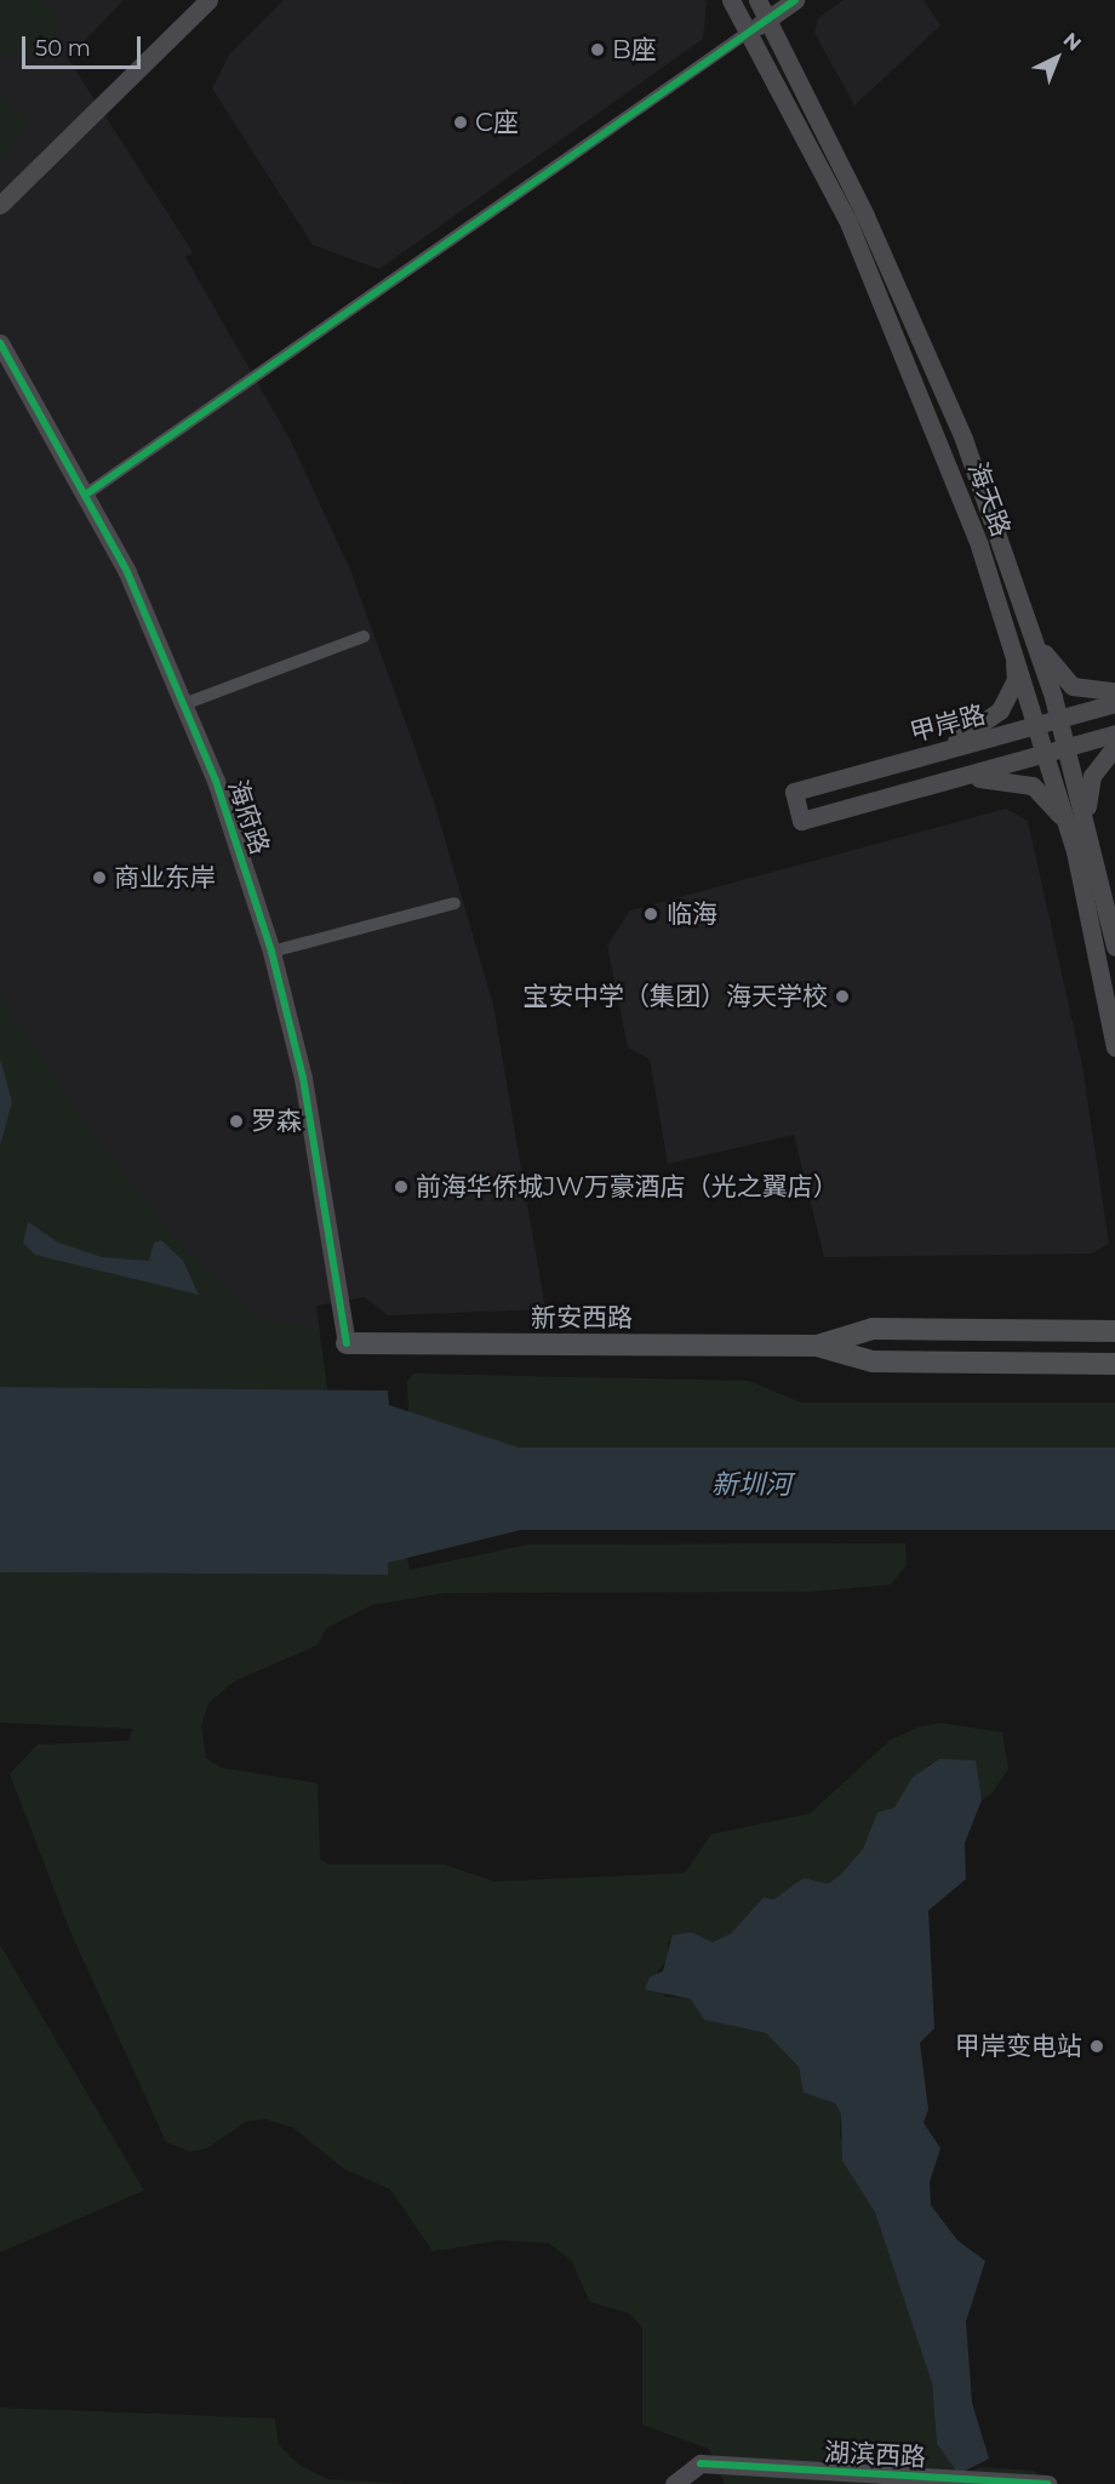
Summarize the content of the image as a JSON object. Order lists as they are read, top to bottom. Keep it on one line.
{"streets":{"main road":["海天路","甲岸路","海府路","新安西路","湖滨西路"]},"crossings":[["海天路","甲岸路"],["海府路","新安西路"]],"water":["新圳河"],"places":["B座","C座","商业东岸","临海","宝安中学（集团）海天学校","罗森","前海华侨城JW万豪酒店（光之翼店）","甲岸变电站"],"scale_bar":"50 m","north":"top right"}
